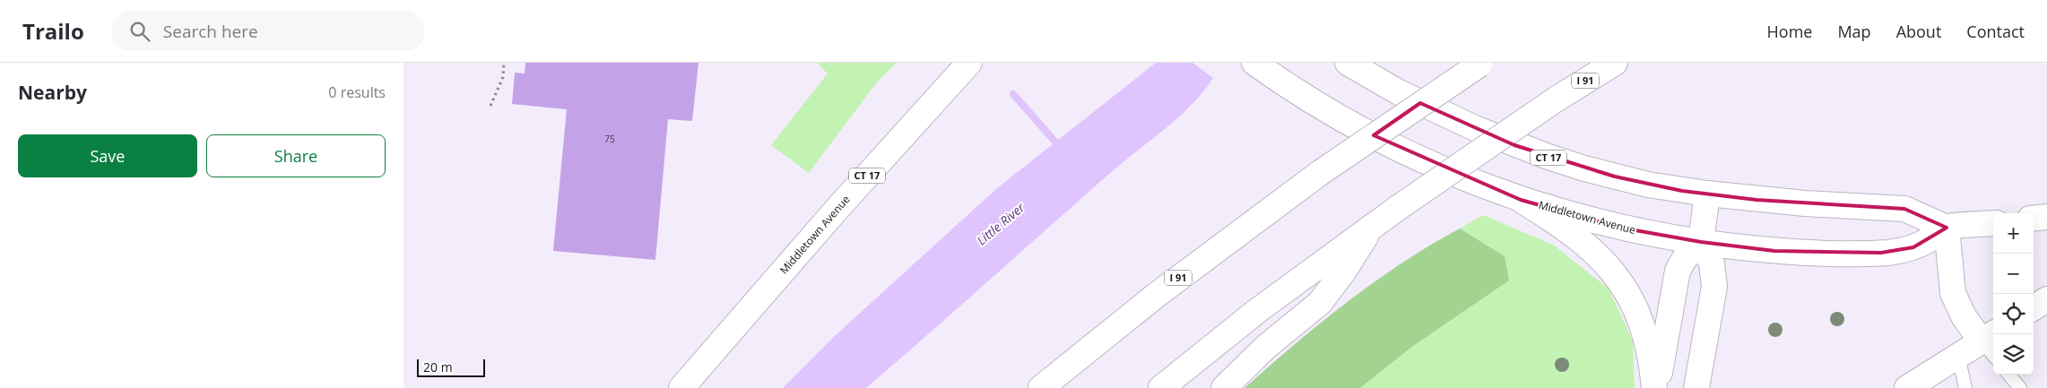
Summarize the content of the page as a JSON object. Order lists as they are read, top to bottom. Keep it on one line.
{"streets":{"main road":["I 91","CT 17","Middletown Avenue"]},"water":["Little River"],"house_numbers":["75"],"scale_bar":"20 m","page":{"header":"Trailo","search":"Search here","nav":["Home","Map","About","Contact"],"heading":["Nearby","0 results"],"buttons":["Save","Share"],"map_buttons":["+","−"],"scale":"20 m"}}
